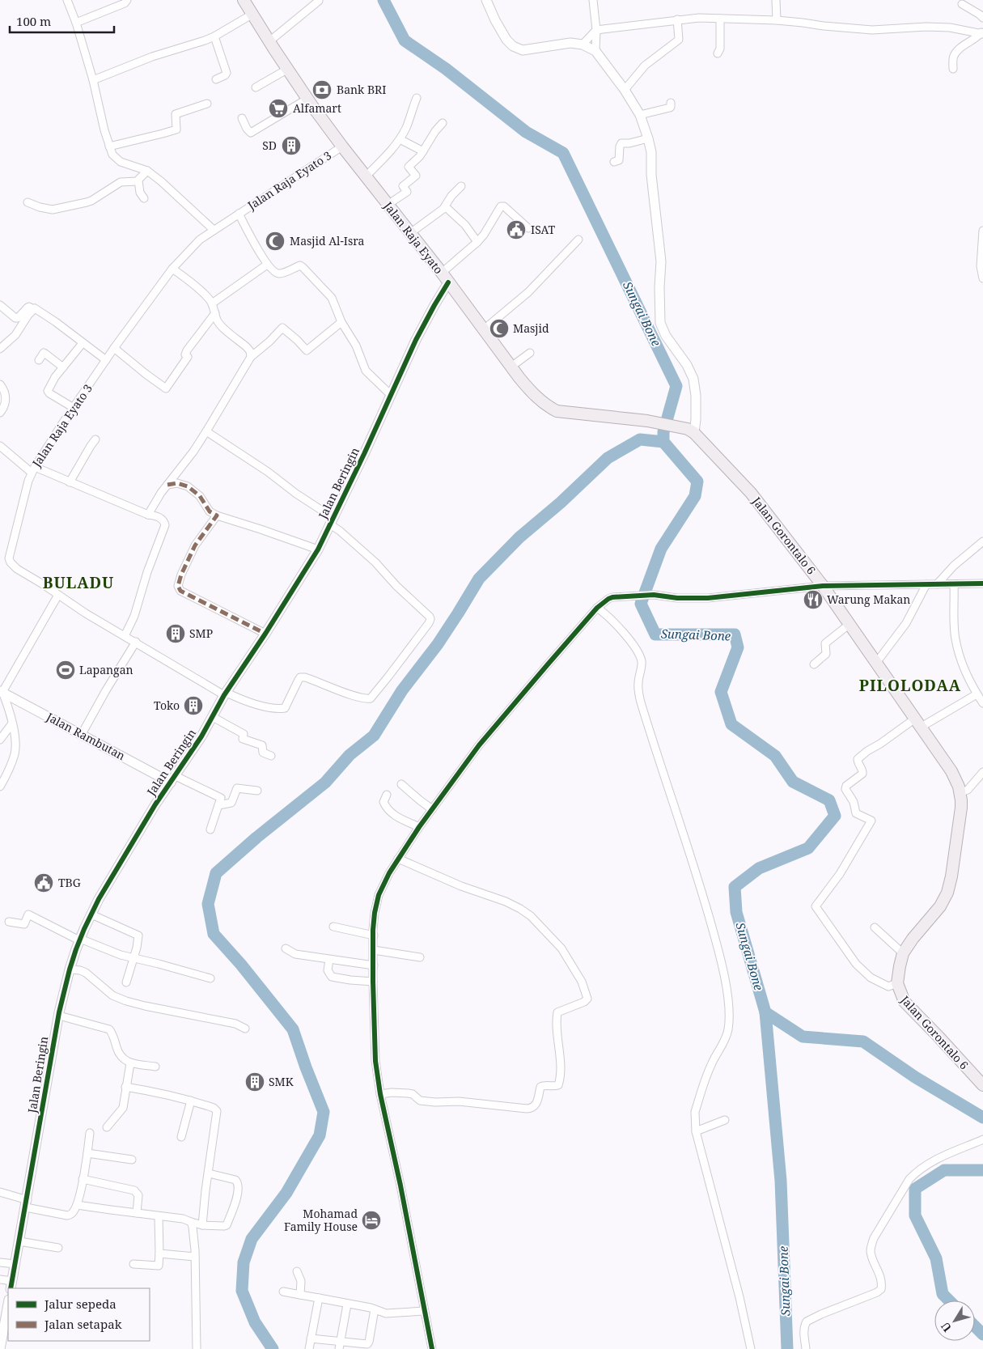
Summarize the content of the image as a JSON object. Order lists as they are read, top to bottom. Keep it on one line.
{"streets":{"main road":["Jalan Raja Eyato","Jalan Gorontalo 6"],"street":["Jalan Raja Eyato 3","Jalan Beringin","Jalan Rambutan"]},"crossings":[["Jalan Raja Eyato 3","Jalan Raja Eyato"],["Jalan Raja Eyato 3","Jalan Beringin"],["Jalan Raja Eyato","Jalan Beringin"],["Jalan Raja Eyato","Jalan Gorontalo 6"],["Jalan Beringin","Jalan Rambutan"]],"districts":["BULADU","PILOLODAA"],"water":["Sungai Bone"],"places":{"bank":["Bank BRI"],"supermarket":["Alfamart"],"building":["SD","SMP","Toko","SMK"],"public building":["ISAT","TBG"],"mosque":["Masjid Al-Isra","Masjid"],"restaurant":["Warung Makan"],"sports":["Lapangan"],"hotel":["Mohamad Family House"]},"legend":["Jalur sepeda","Jalan setapak"],"scale_bar":"100 m","north":"bottom left"}
